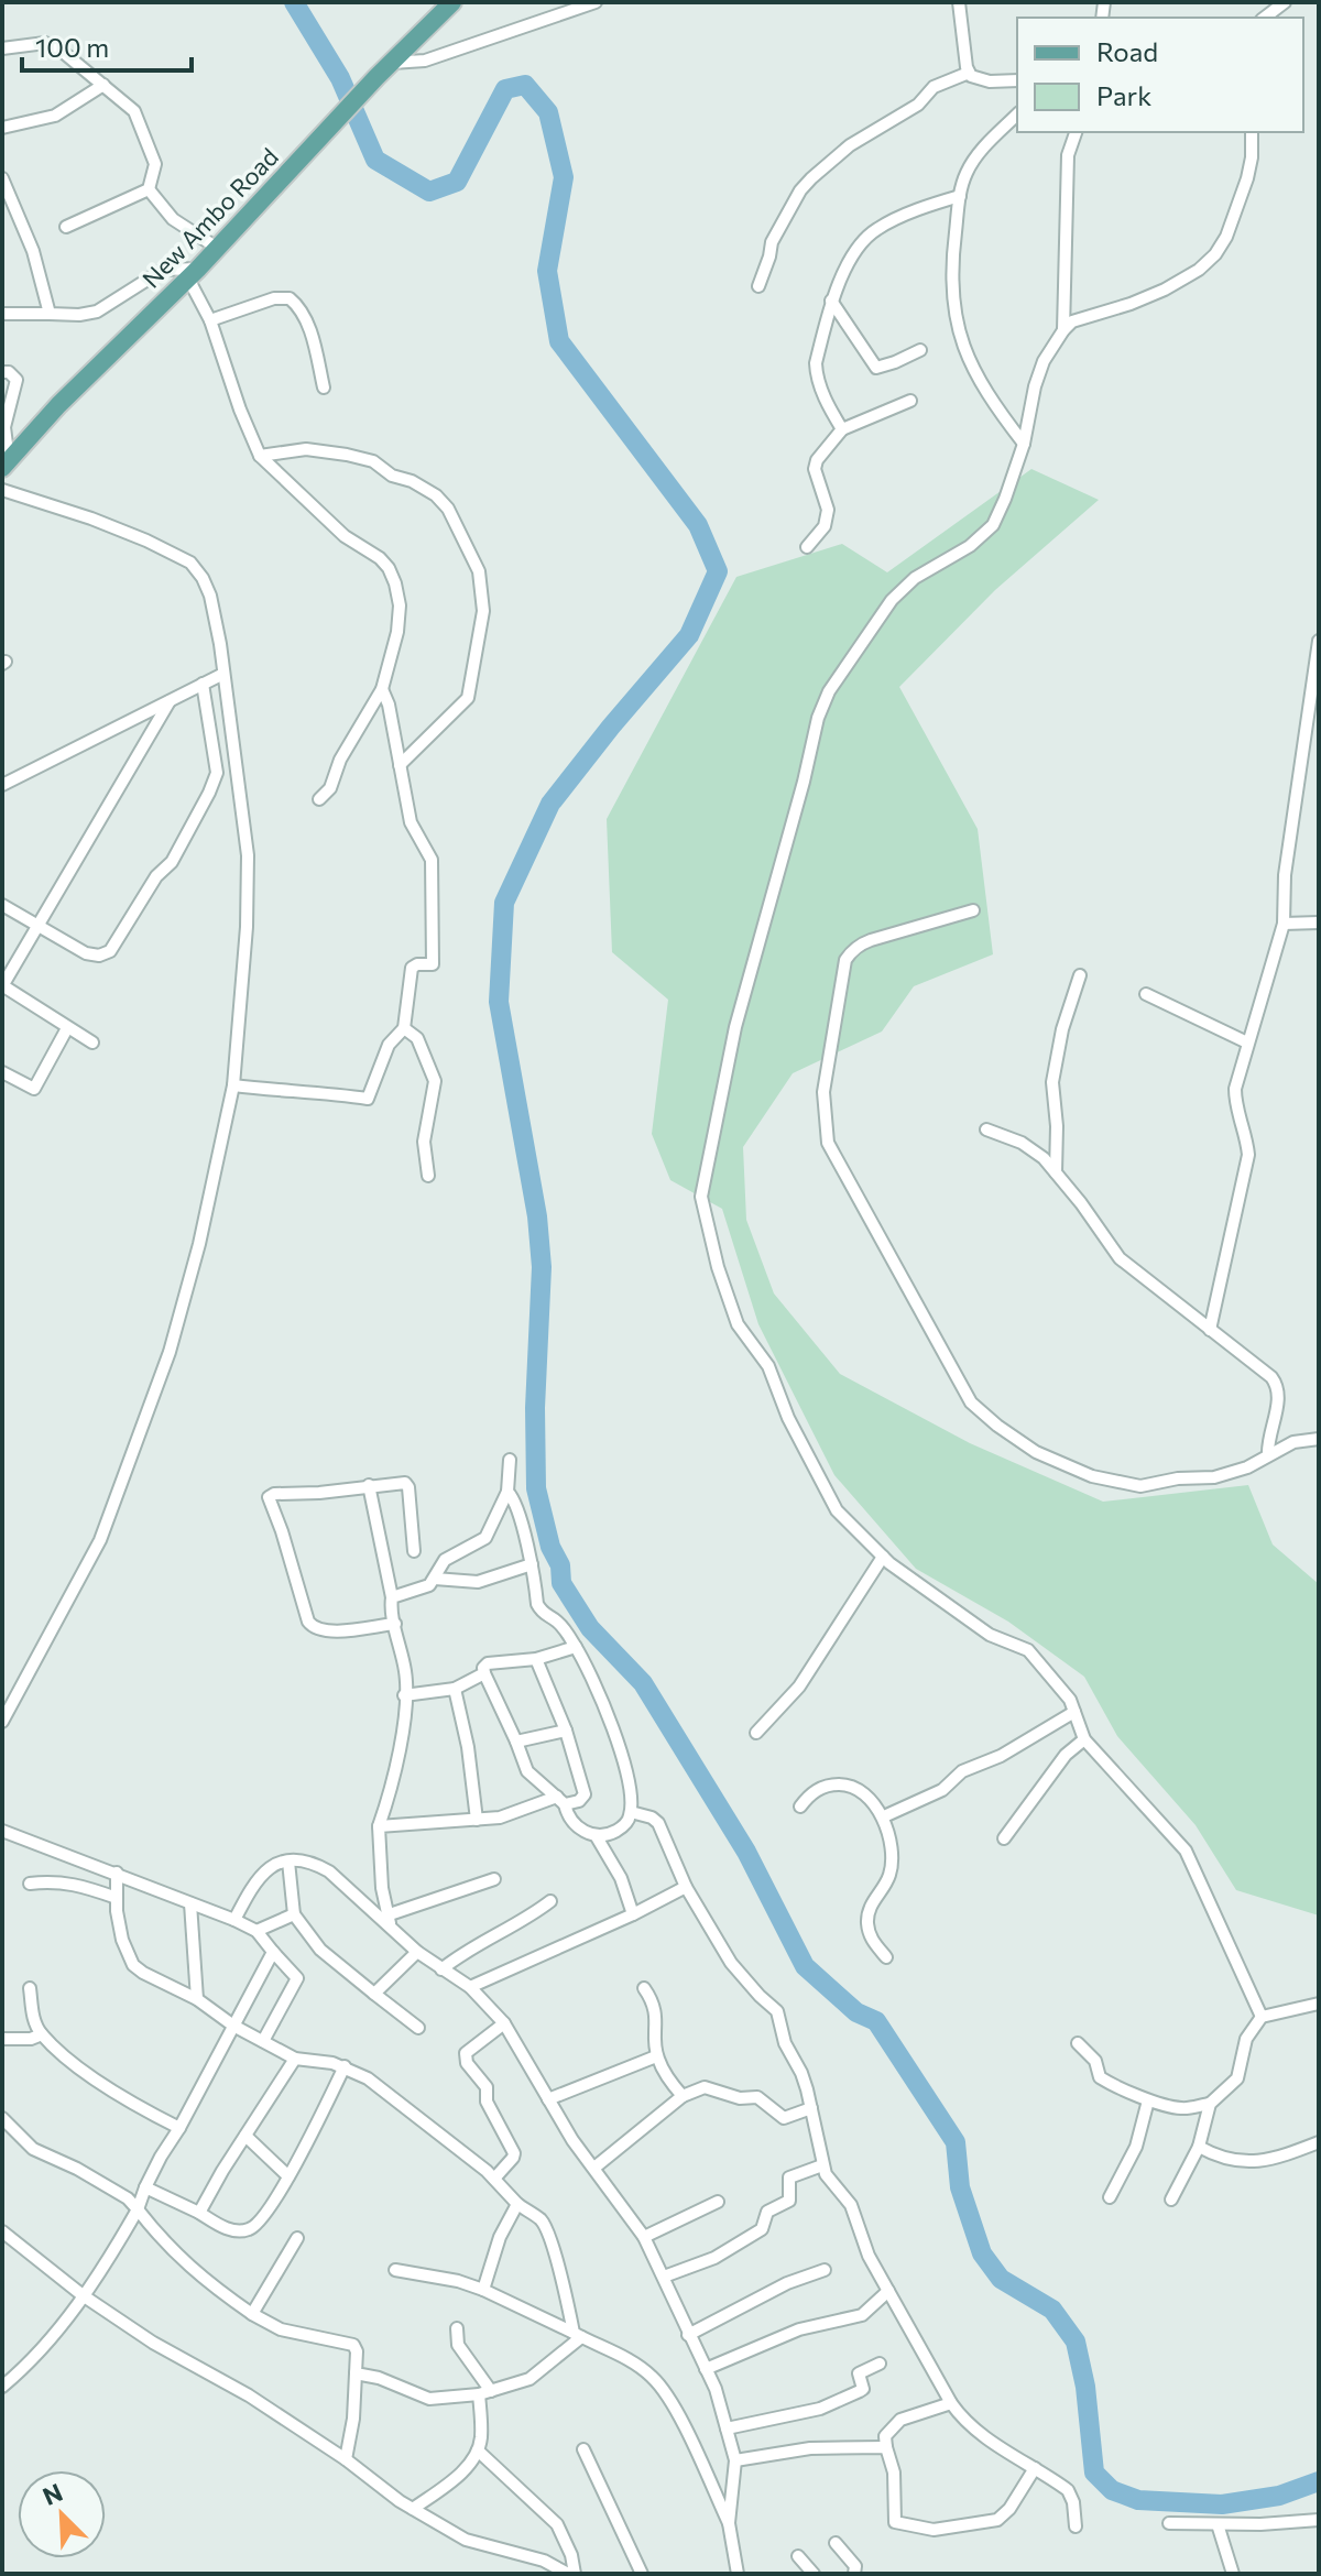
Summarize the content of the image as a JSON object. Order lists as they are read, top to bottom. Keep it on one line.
{"streets":{"main road":["New Ambo Road"]},"legend":["Road","Park"],"scale_bar":"100 m","north":"top left"}
